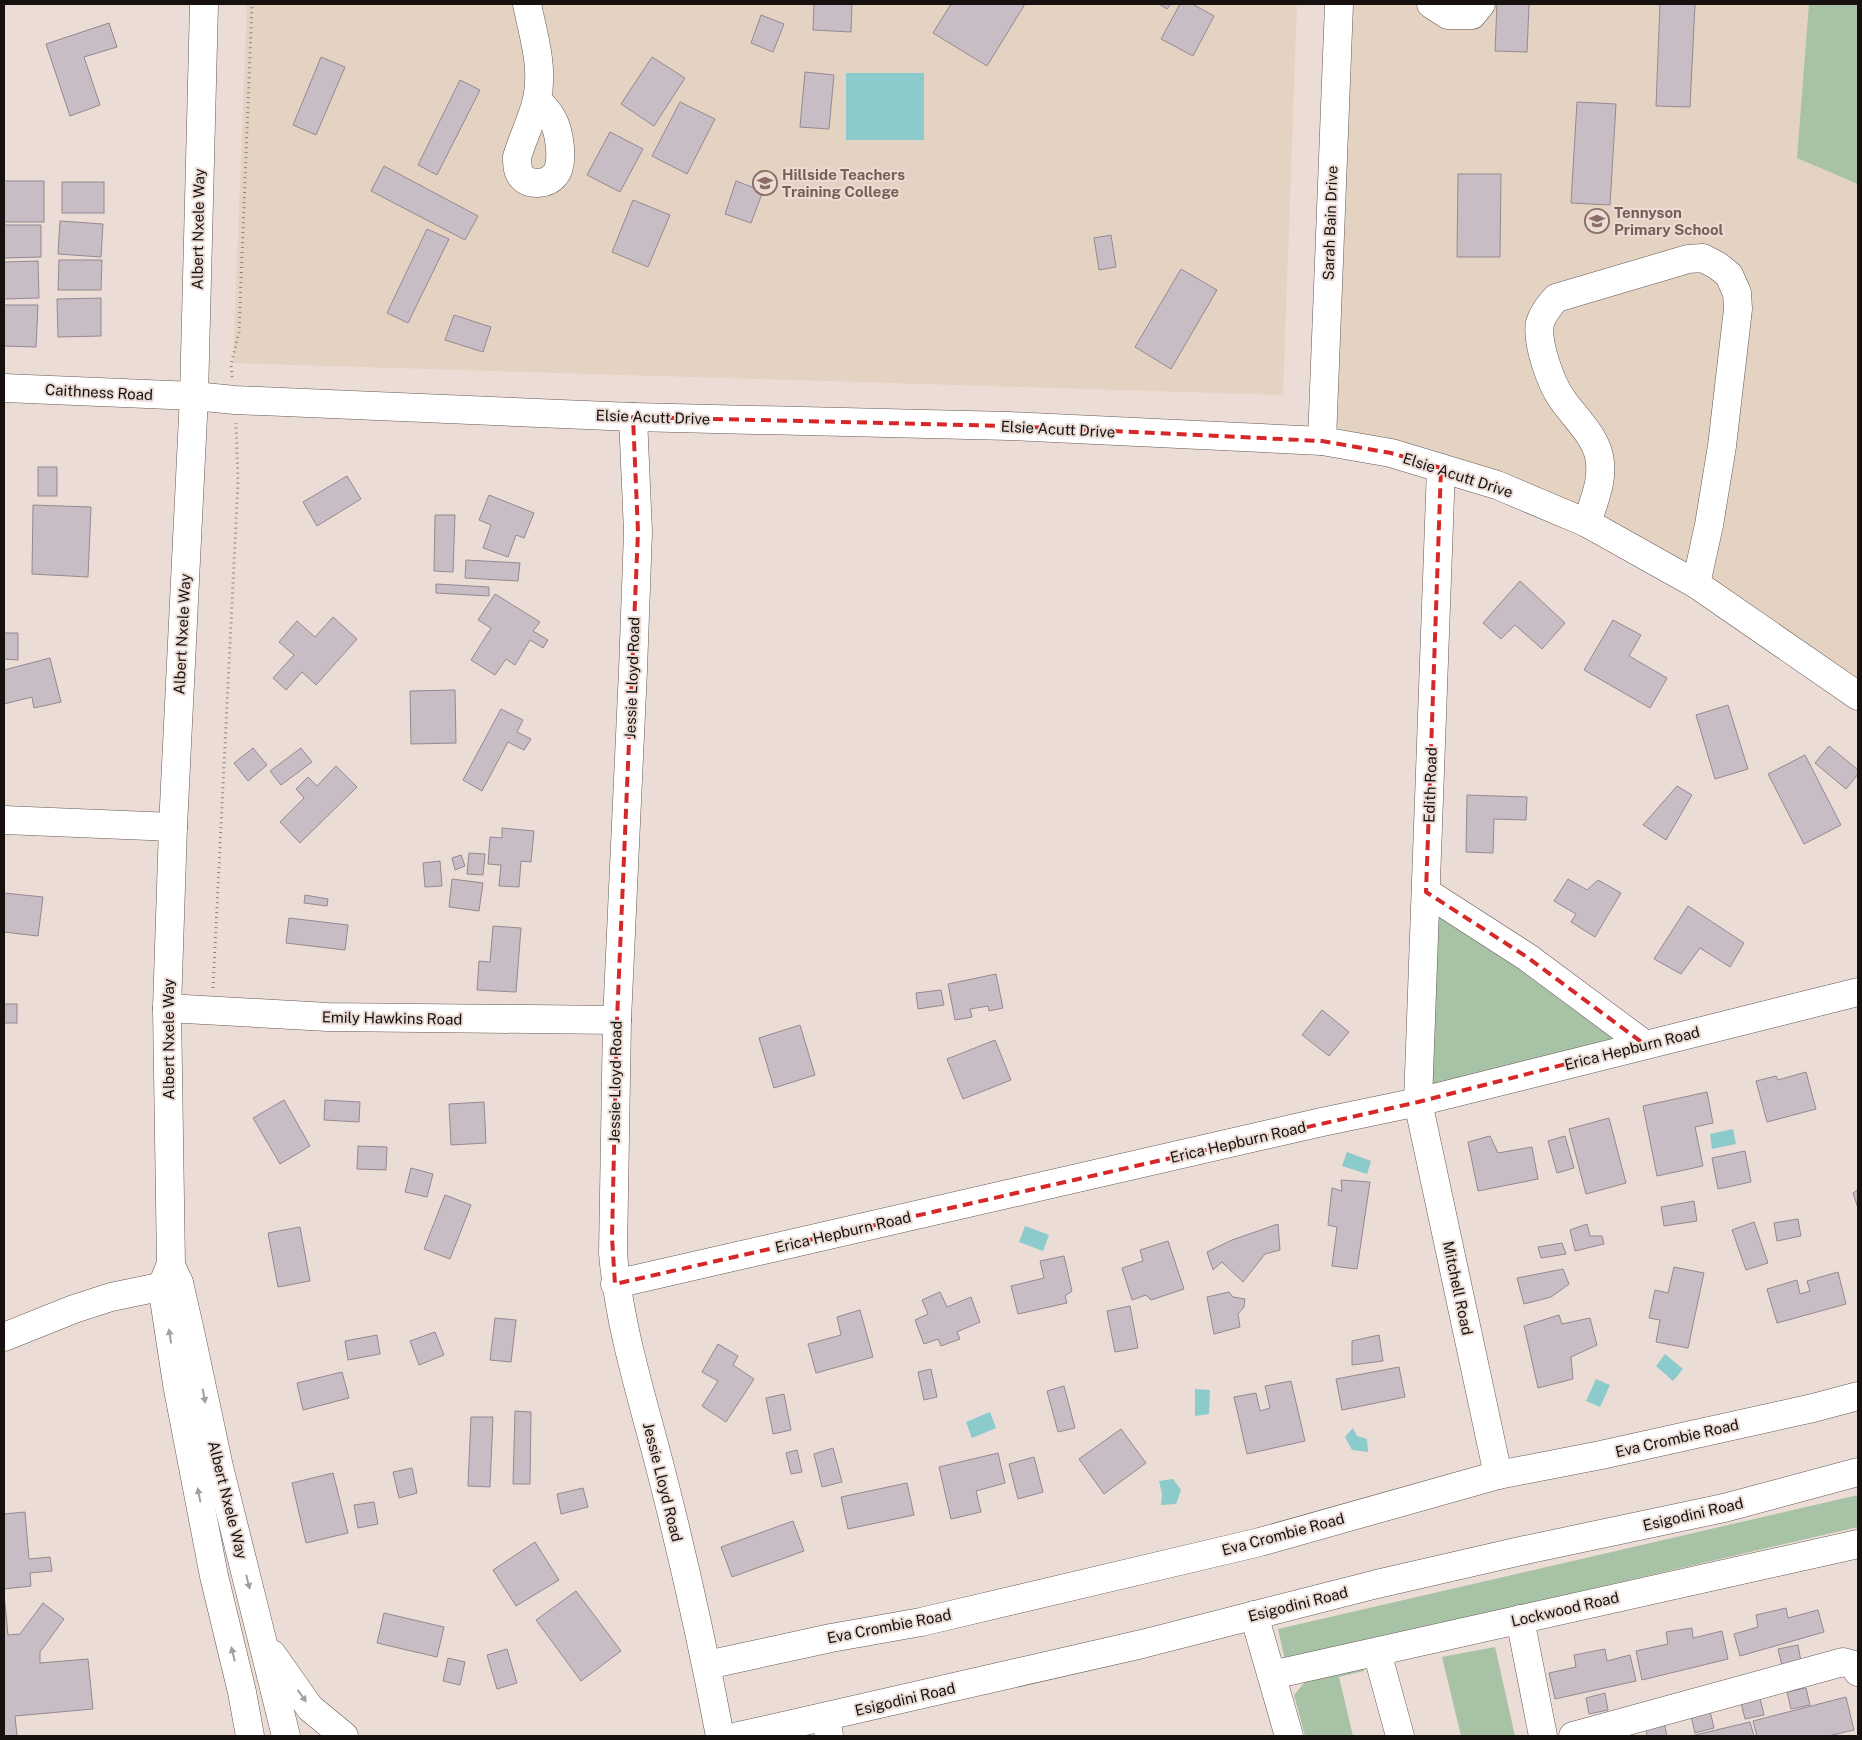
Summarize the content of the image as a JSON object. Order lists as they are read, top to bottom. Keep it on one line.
{"streets":{"street":["Sarah Bain Drive","Albert Nxele Way","Caithness Road","Elsie Acutt Drive","Jessie Lloyd Road","Edith Road","Emily Hawkins Road","Erica Hepburn Road","Mitchell Road","Eva Crombie Road","Esigodini Road","Lockwood Road"]},"crossings":[["Sarah Bain Drive","Elsie Acutt Drive"],["Albert Nxele Way","Caithness Road"],["Albert Nxele Way","Elsie Acutt Drive"],["Albert Nxele Way","Emily Hawkins Road"],["Caithness Road","Elsie Acutt Drive"],["Elsie Acutt Drive","Jessie Lloyd Road"],["Elsie Acutt Drive","Edith Road"],["Jessie Lloyd Road","Emily Hawkins Road"],["Jessie Lloyd Road","Erica Hepburn Road"],["Jessie Lloyd Road","Eva Crombie Road"],["Edith Road","Erica Hepburn Road"],["Edith Road","Mitchell Road"],["Erica Hepburn Road","Mitchell Road"],["Mitchell Road","Eva Crombie Road"]],"places":{"school or university":["Hillside Teachers Training College","Tennyson Primary School"]}}
